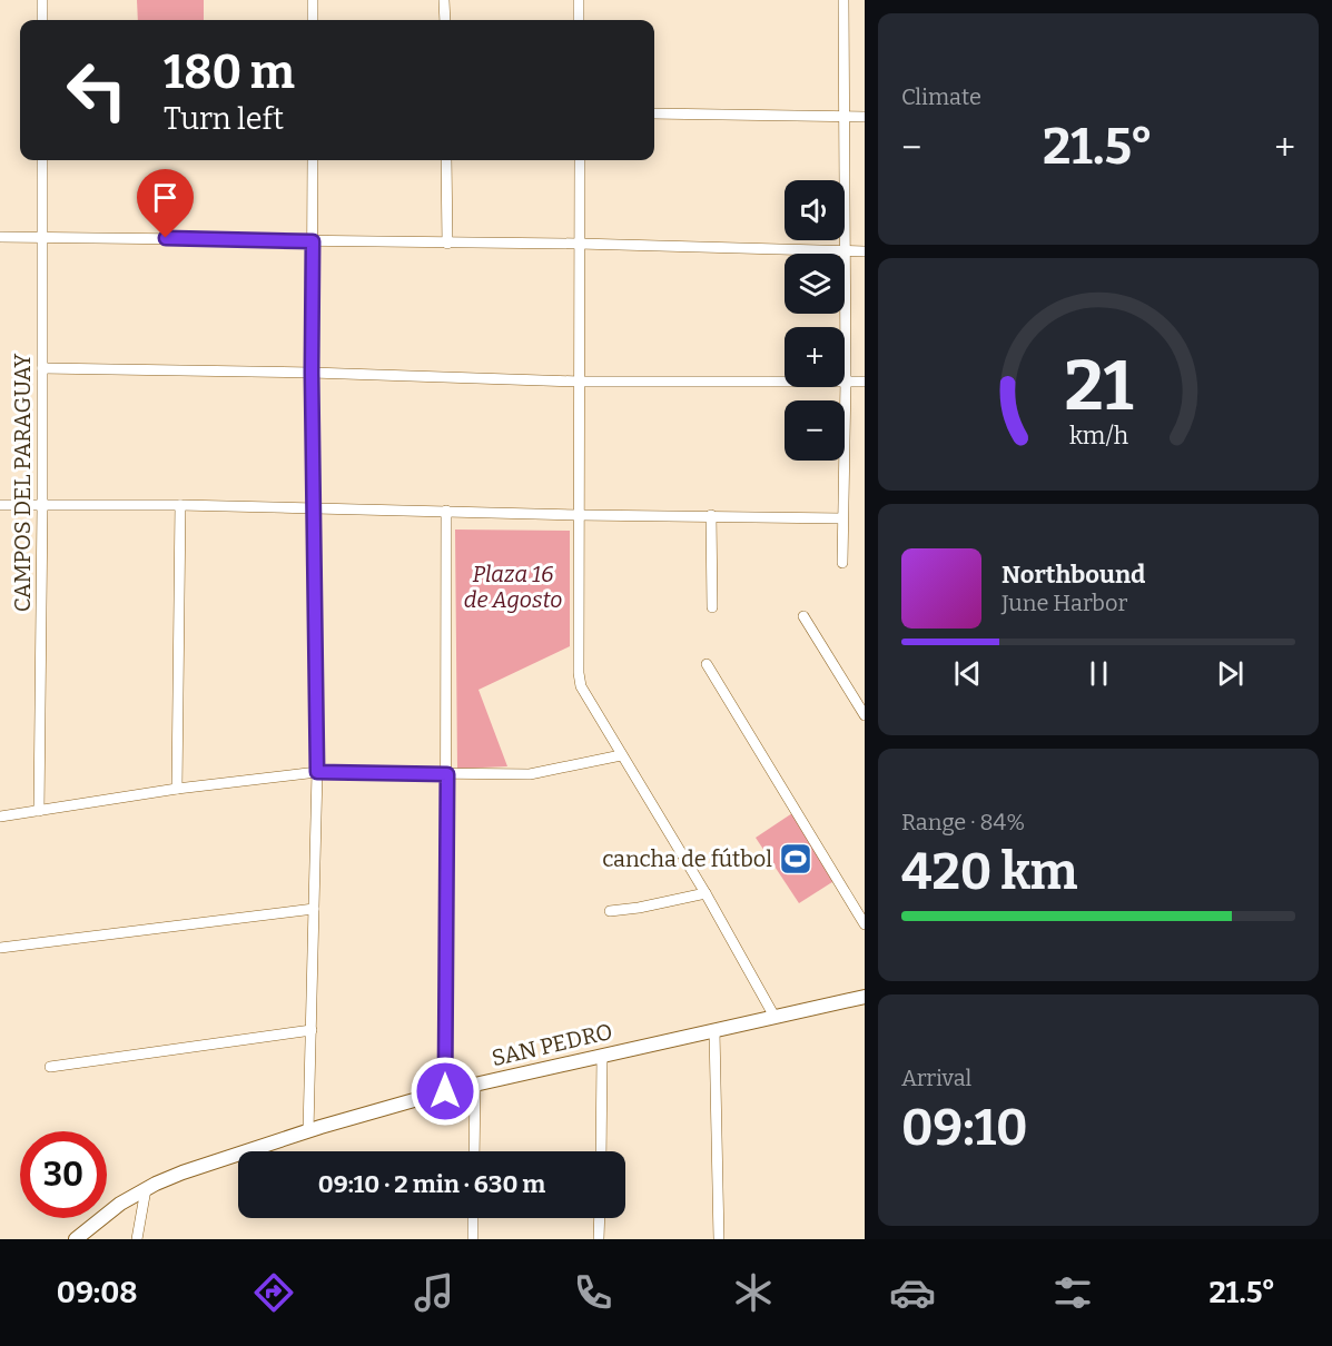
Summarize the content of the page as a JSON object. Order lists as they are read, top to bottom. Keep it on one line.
{"streets":{"main road":["SAN PEDRO"],"street":["CAMPOS DEL PARAGUAY"]},"parks":["Plaza 16 de Agosto"],"places":{"sports":["cancha de fútbol"]},"page":{"tile":["Climate",["Range · 84%","420 km"],["Arrival","09:10"]],"turn":["180 m","Turn left"],"heat":["−","21.5°","+"],"map_buttons":["+","−"],"song":["Northbound","June Harbor"],"limit":"30","trip":"09:10 · 2 min · 630 m","tabs":["09:08","21.5°"],"gauge":["21","km/h"]}}
